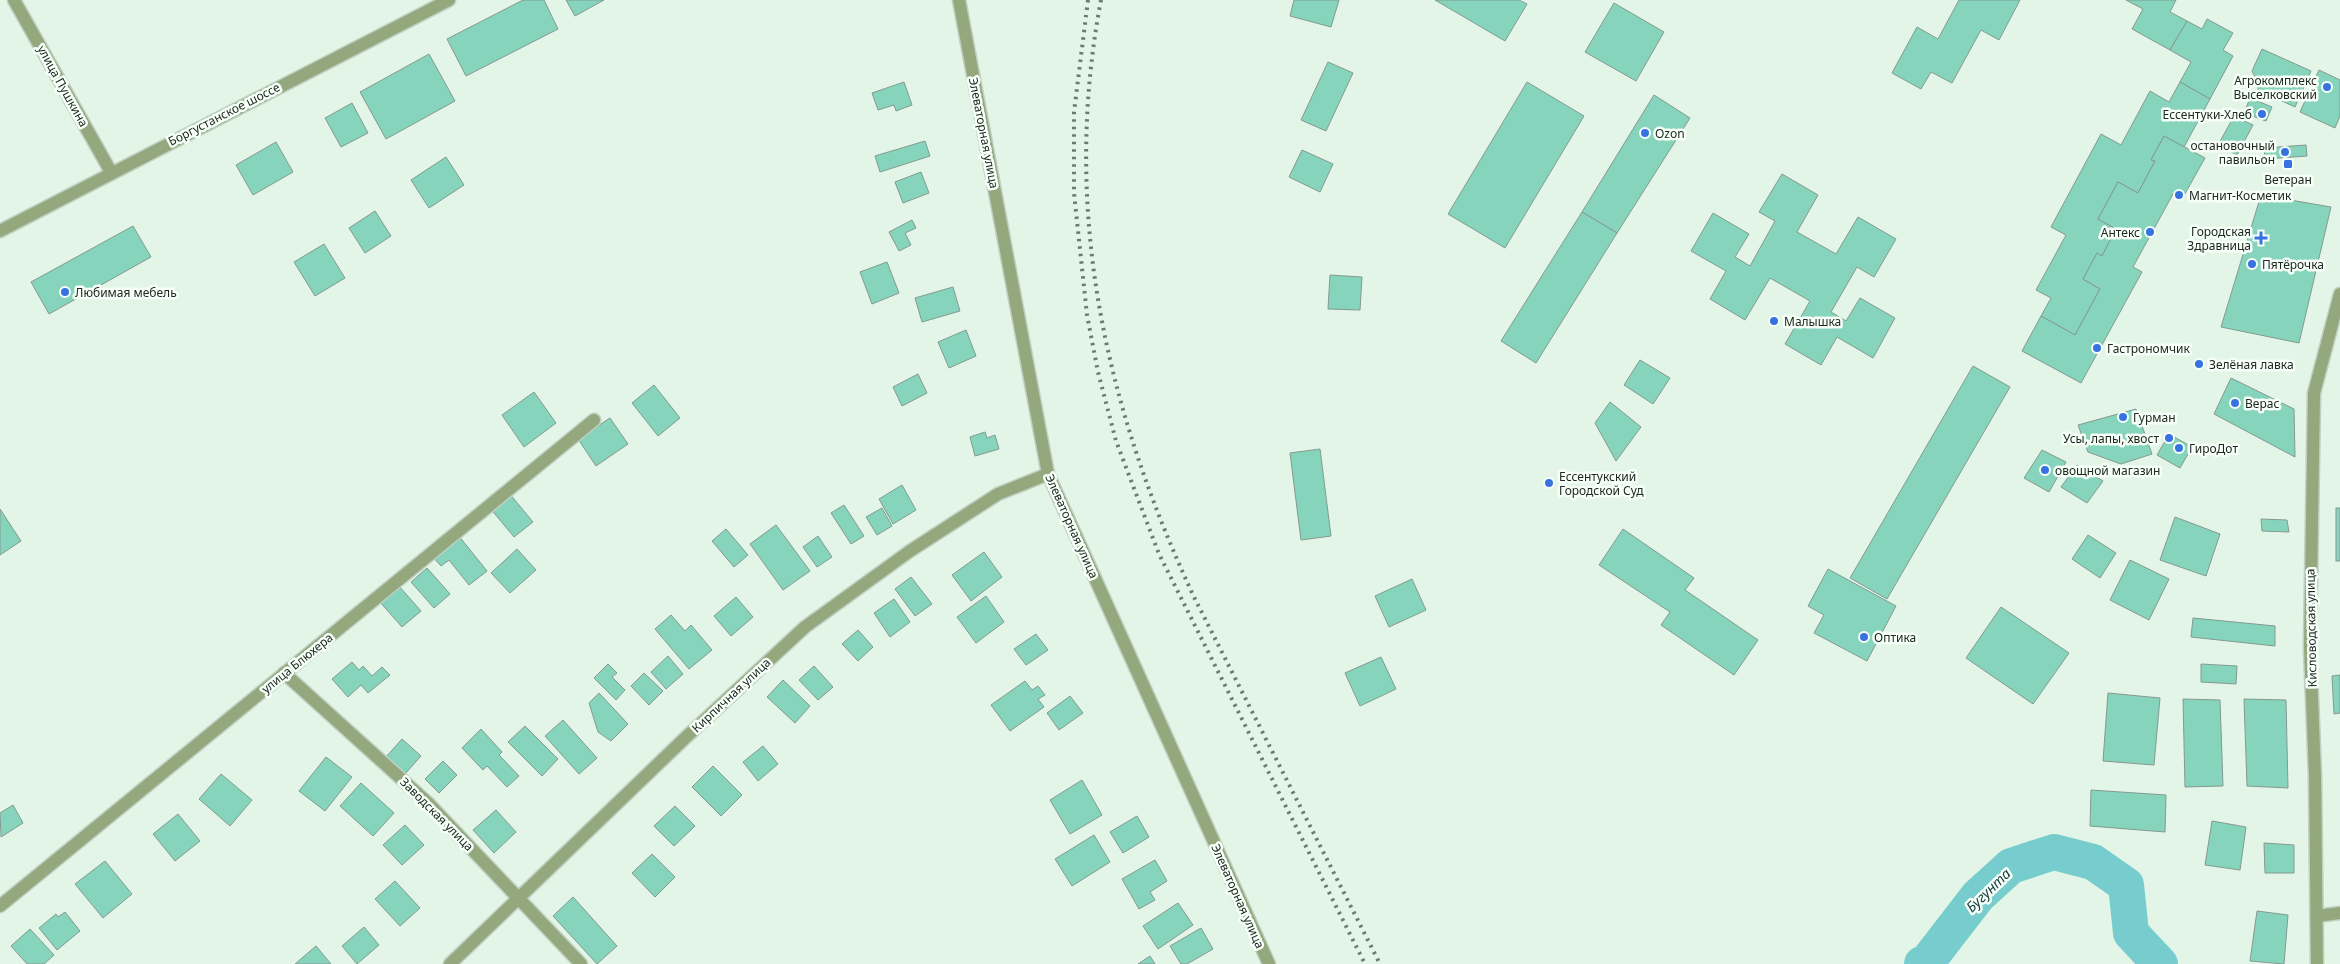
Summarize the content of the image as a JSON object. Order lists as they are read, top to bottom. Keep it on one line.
{"streets":{"street":["улица Пушкина","Боргустанское шоссе","Элеваторная улица","Кисловодская улица","улица Блюхера","Кирпичная улица","Заводская улица"]},"crossings":[["улица Пушкина","Боргустанское шоссе"],["Элеваторная улица","Кирпичная улица"],["улица Блюхера","Заводская улица"],["Кирпичная улица","Заводская улица"]],"water":["Бугунта"],"places":{"other":["Агрокомплекс Выселковский","Ессентуки-Хлеб","Ozon","остановочный павильон","Магнит-Косметик","Антекс","Пятёрочка","Любимая мебель","Малышка","Гастрономчик","Зелёная лавка","Верас","Гурман","Усы, лапы, хвост","ГироДот","овощной магазин","Ессентукский Городской Суд","Оптика"],"transit":["Ветеран"],"health":["Городская Здравница"]}}
